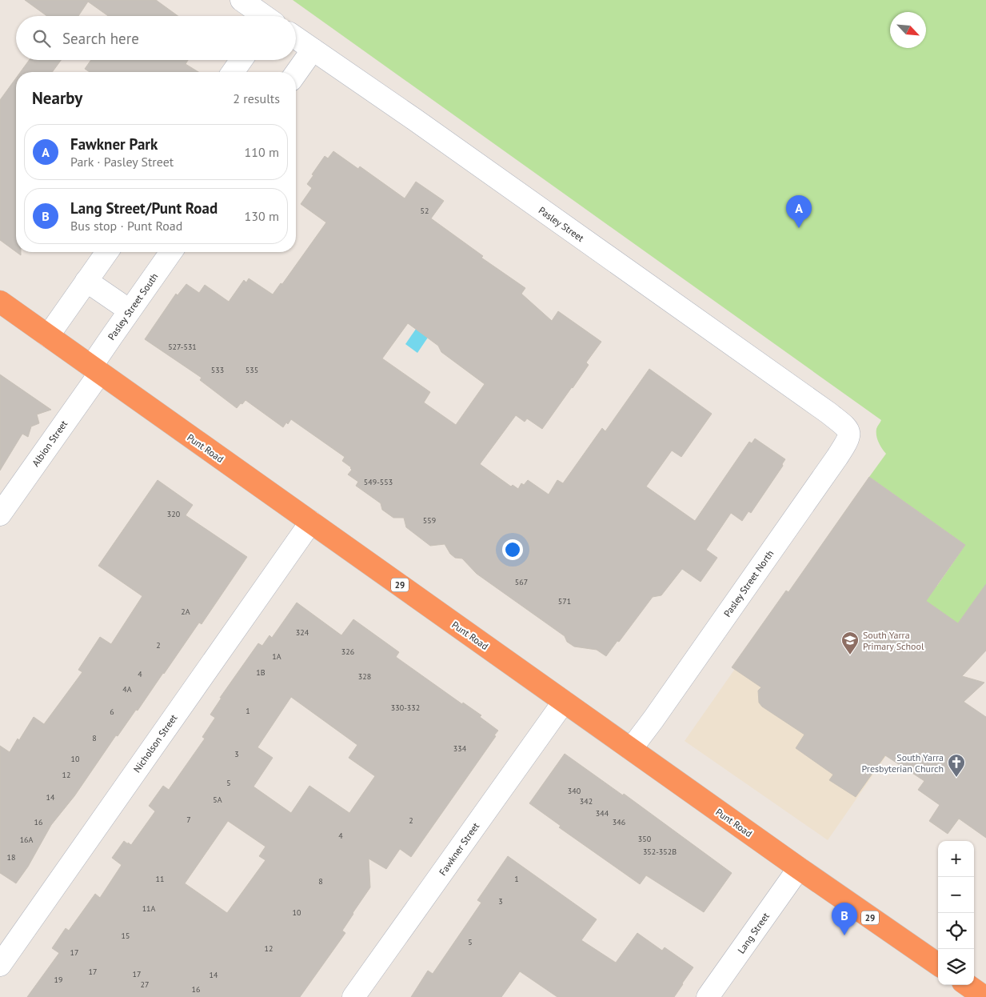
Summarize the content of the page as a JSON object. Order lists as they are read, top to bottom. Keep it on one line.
{"streets":{"highway":["Punt Road","29"],"street":["Pasley Street","Pasley Street South","Albion Street","Pasley Street North","Nicholson Street","Fawkner Street","Lang Street"]},"crossings":[["Pasley Street","Pasley Street North"],["Pasley Street South","Albion Street"],["Pasley Street South","Punt Road"],["Albion Street","Punt Road"],["Punt Road","Pasley Street North"],["Punt Road","Nicholson Street"],["Punt Road","Fawkner Street"],["Punt Road","Lang Street"]],"places":{"school or university":["South Yarra Primary School"],"church":["South Yarra Presbyterian Church"]},"house_numbers":["52","527-531","533","535","549-553","320","559","567","571","2A","324","2","326","1A","1B","4","328","4A","330-332","1","6","8","334","3","10","12","5","340","14","5A","342","344","7","2","16","346","4","350","16A","352-352B","18","11","1","8","3","11A","10","15","5","12","17","17","17","14","19","27","16"],"north":"bottom right","page":{"search":"Search here","heading":["Nearby","2 results"],"list":[{"mark":"A","name":"Fawkner Park","note":"Park · Pasley Street","value":"110 m"},{"mark":"B","name":"Lang Street/Punt Road","note":"Bus stop · Punt Road","value":"130 m"}],"pins":["A","B"],"map_buttons":["+","−"]}}
